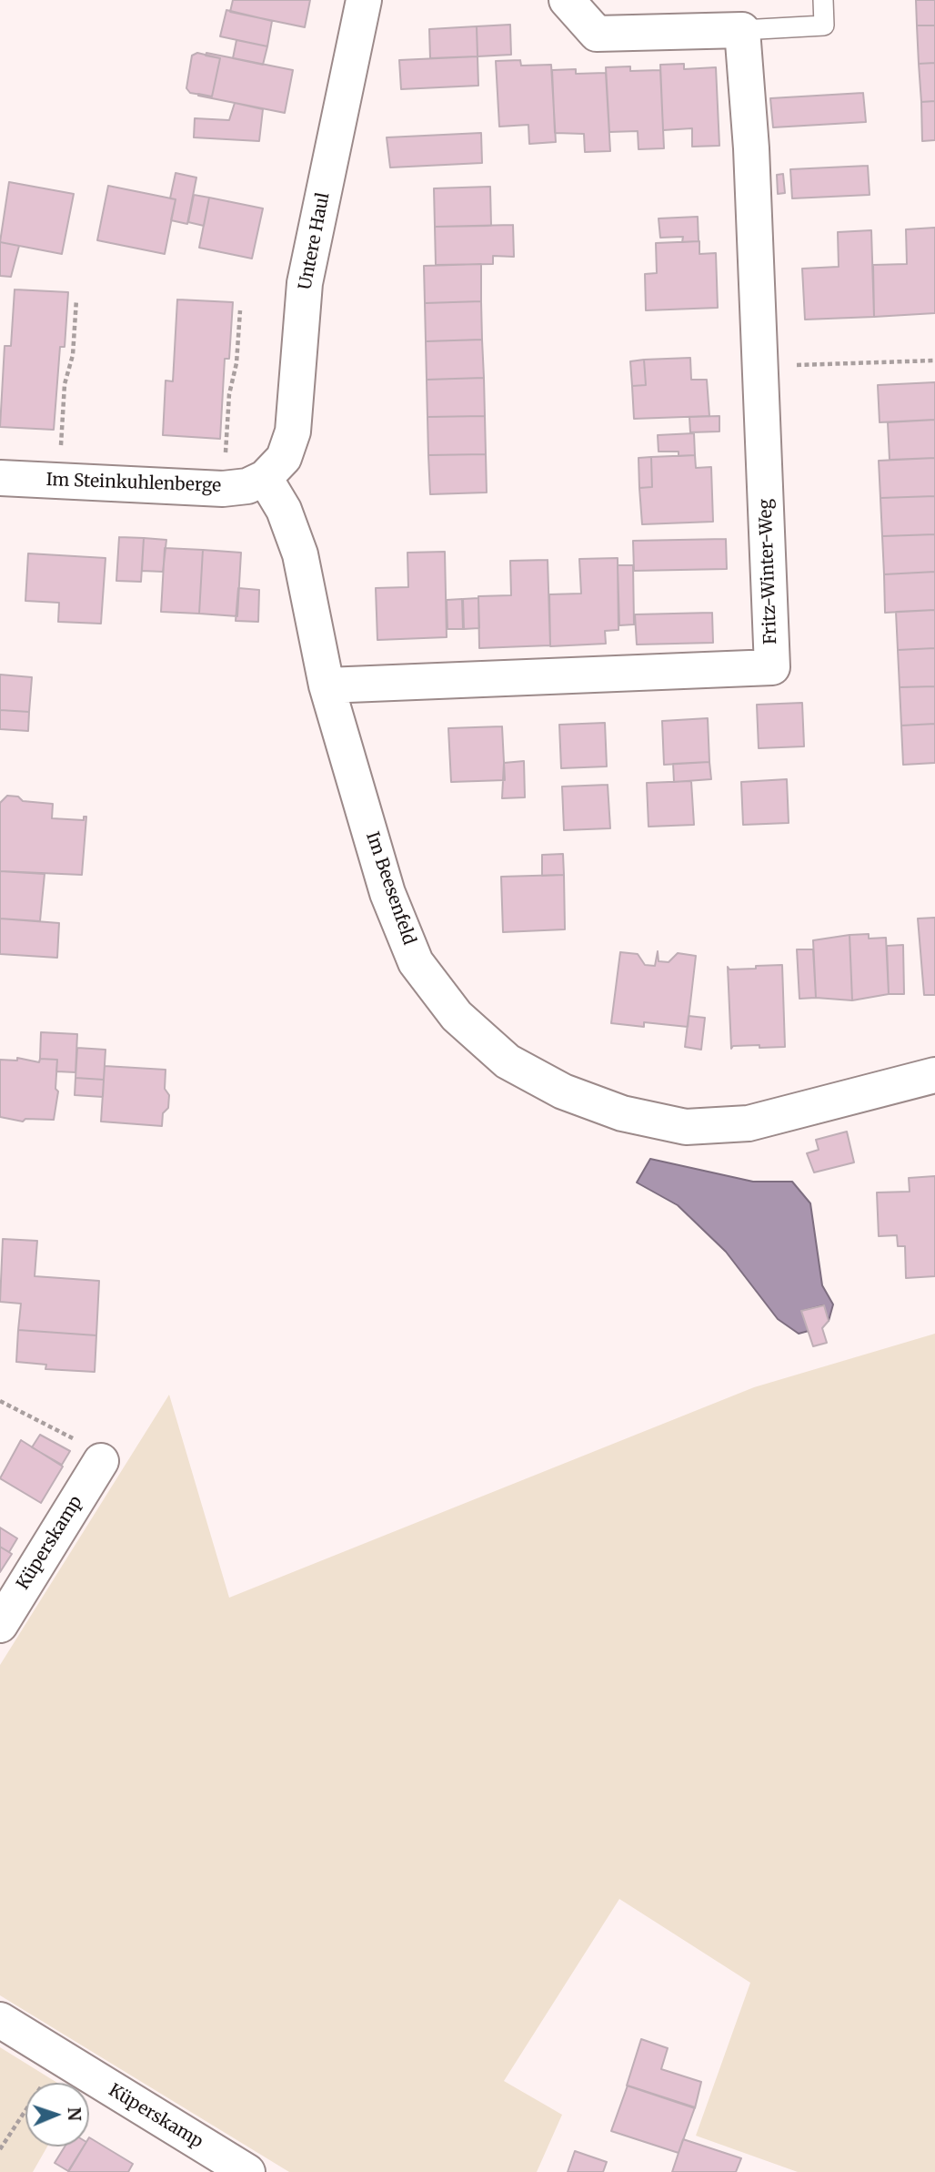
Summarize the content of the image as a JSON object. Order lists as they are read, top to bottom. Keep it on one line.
{"streets":{"street":["Untere Haul","Im Steinkuhlenberge","Fritz-Winter-Weg","Im Beesenfeld","Küperskamp"]},"crossings":[["Untere Haul","Im Steinkuhlenberge"],["Untere Haul","Im Beesenfeld"],["Im Steinkuhlenberge","Im Beesenfeld"],["Fritz-Winter-Weg","Im Beesenfeld"]],"north":"right"}
